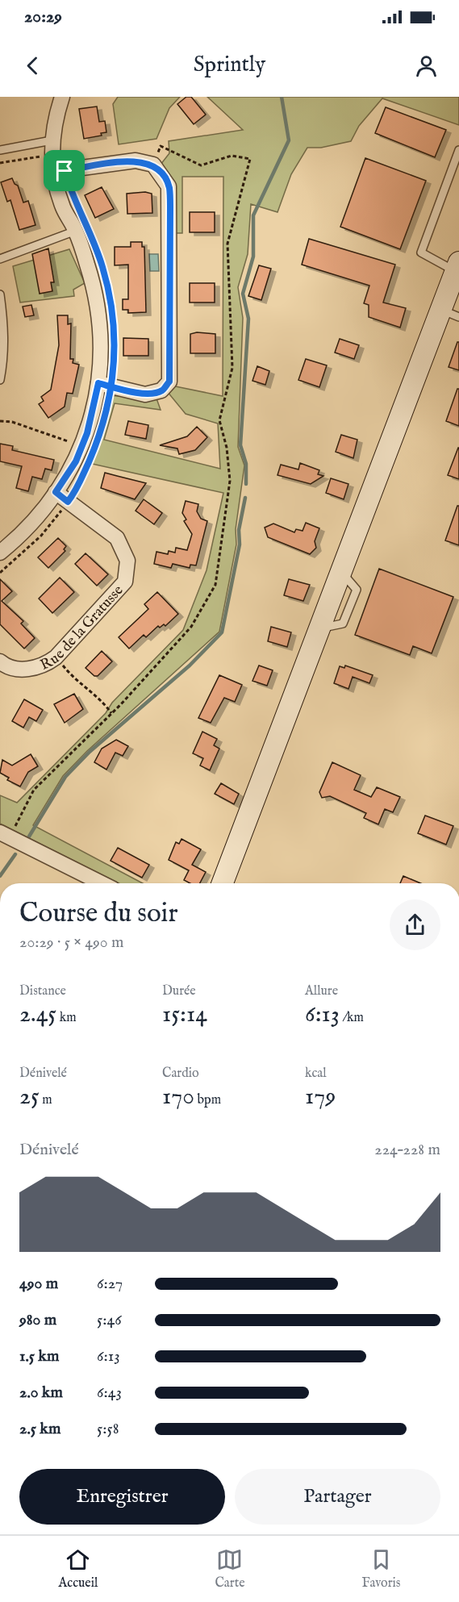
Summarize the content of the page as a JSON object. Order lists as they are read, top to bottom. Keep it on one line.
{"streets":{"street":["Rue de la Gratusse"]},"page":{"status":"20:29","header":"Sprintly","heading":["Course du soir","20:29 · 5 × 490 m"],"stats":[["Distance","2.45 km"],["Durée","15:14"],["Allure","6:13 /km"],["Dénivelé","25 m"],["Cardio","170 bpm"],["kcal","179"]],"chart":["Dénivelé","224–228 m"],"list":[{"name":"490 m","note":"6:27"},{"name":"980 m","note":"5:46"},{"name":"1.5 km","note":"6:13"},{"name":"2.0 km","note":"6:43"},{"name":"2.5 km","note":"5:58"}],"buttons":["Enregistrer","Partager"],"tabs":["Accueil","Carte","Favoris"]}}
